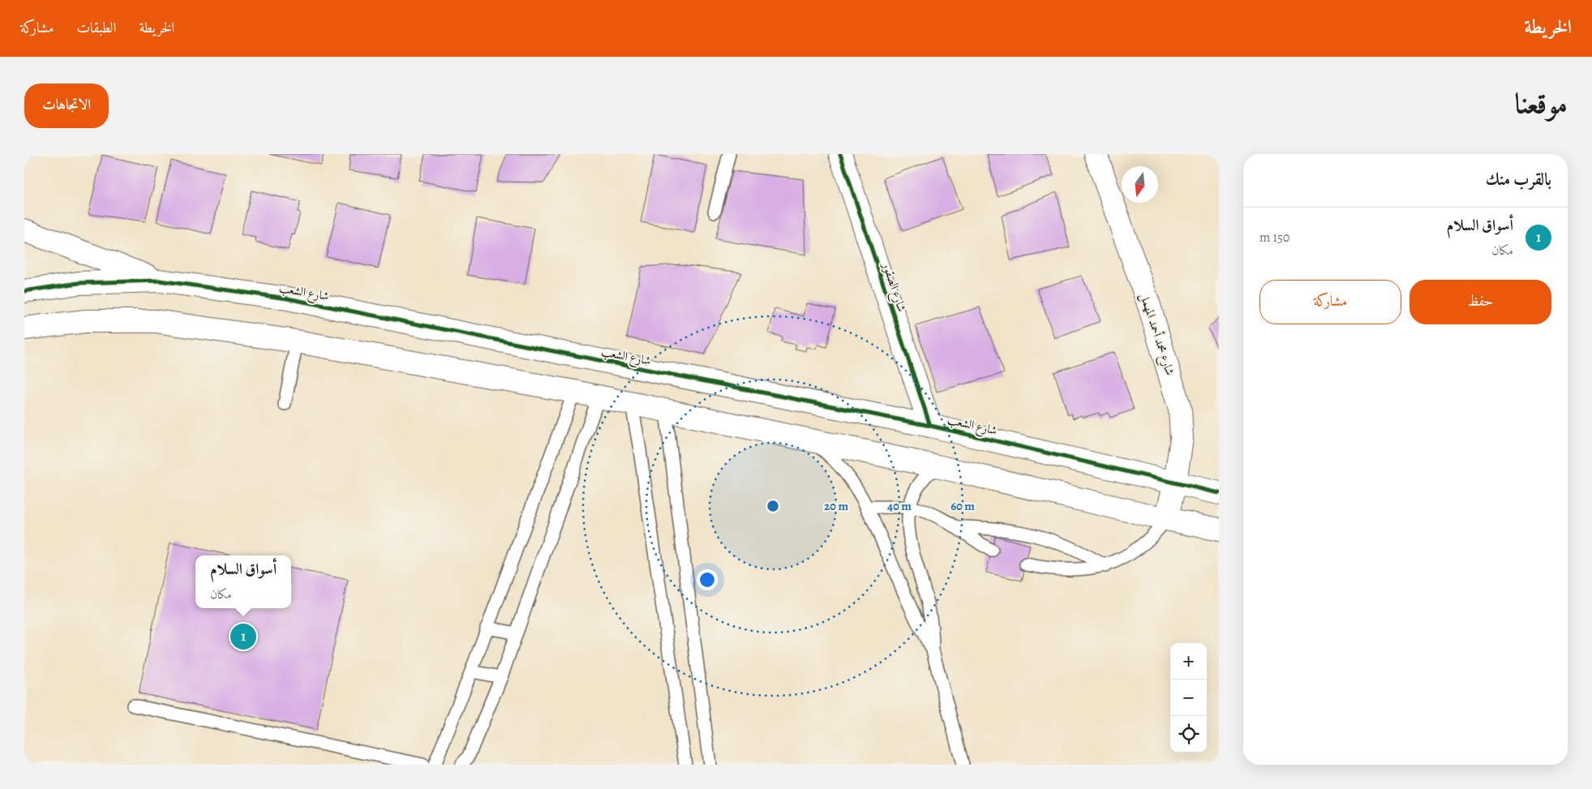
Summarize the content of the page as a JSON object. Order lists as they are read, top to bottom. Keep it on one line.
{"streets":{"street":["شارع الصقور","شارع الشعب","شارع محمد أحمد المهمل"]},"crossings":[["شارع الصقور","شارع الشعب"],["شارع الشعب","شارع محمد أحمد المهمل"]],"north":"bottom","page":{"header":"الخريطة","nav":["الخريطة","الطبقات","مشاركة"],"title":"موقعنا","buttons":["الاتجاهات",["حفظ","مشاركة"]],"heading":"بالقرب منك","list":[{"mark":"1","name":"أسواق السلام","note":"مكان","value":"150 m"}],"popup":["أسواق السلام","مكان"],"pins":"1","map_buttons":["+","−"]},"rings":["20 m","40 m","60 m"]}
